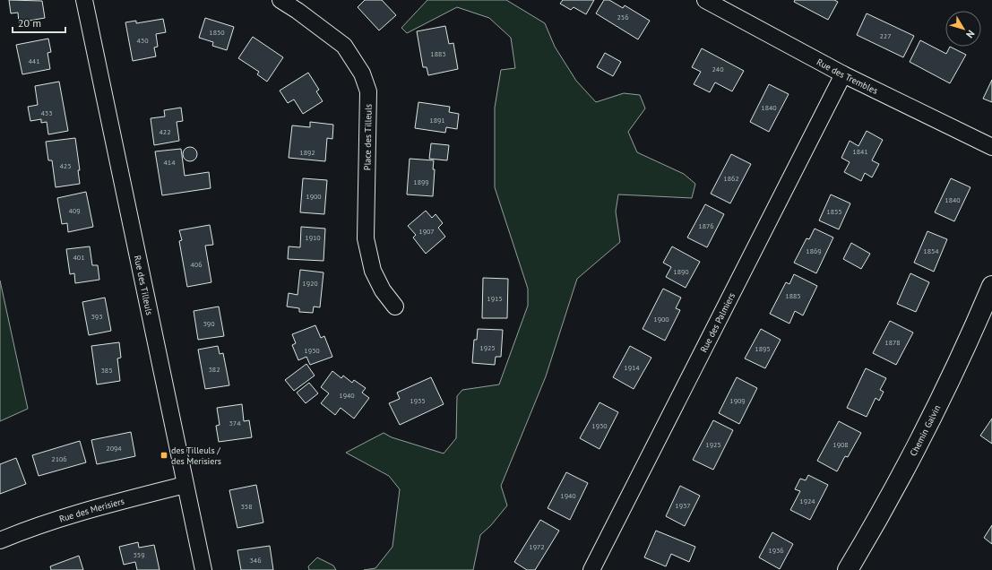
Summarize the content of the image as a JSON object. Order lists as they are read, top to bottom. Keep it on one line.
{"streets":{"street":["Rue des Trembles","Place des Tilleuls","Rue des Tilleuls","Rue des Palmiers","Chemin Galvin","Rue des Merisiers"]},"crossings":[["Rue des Trembles","Rue des Palmiers"],["Rue des Tilleuls","Rue des Merisiers"]],"places":{"transit":["des Tilleuls / des Merisiers"]},"house_numbers":["256","1850","227","430","1883","441","240","1840","433","1891","422","1841","1892","414","425","1862","1899","1900","1840","409","1855","1876","1907","1910","1869","1854","401","406","1890","1920","1885","1915","393","1900","390","1878","1925","1895","1930","1914","382","385","1940","1935","1909","374","1930","1925","1908","2094","2106","1940","1924","1937","358","1972","1936","359","346"],"scale_bar":"20 m","north":"bottom right"}
